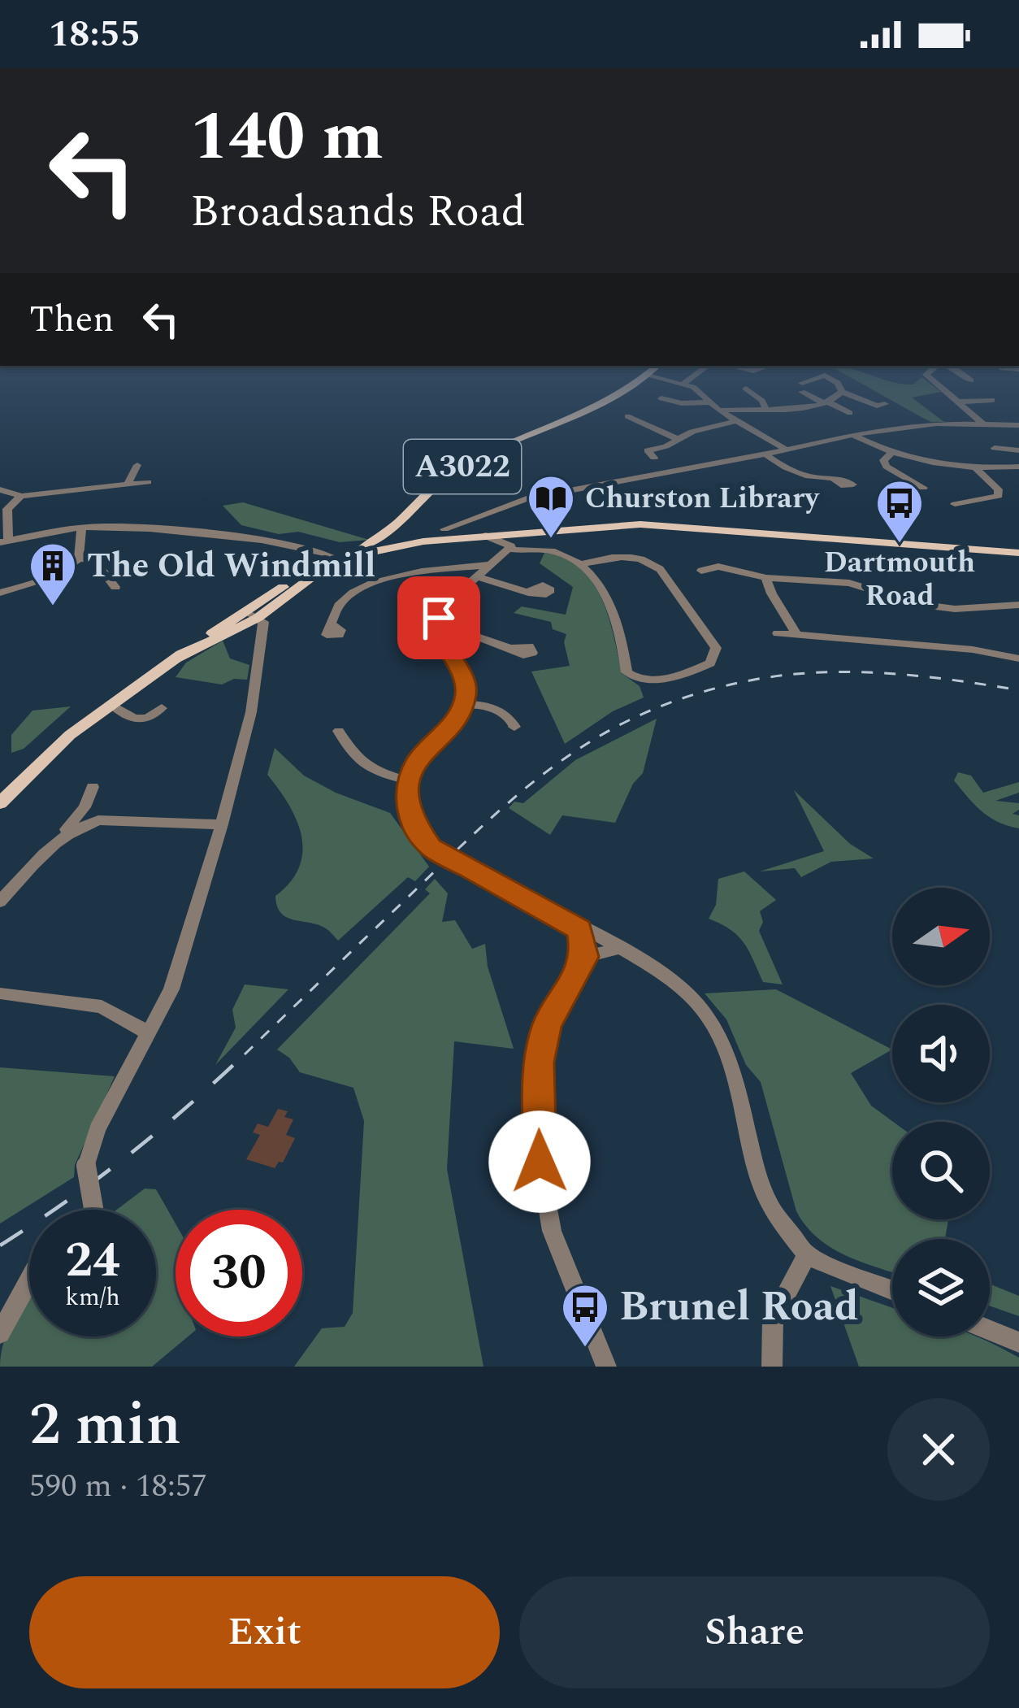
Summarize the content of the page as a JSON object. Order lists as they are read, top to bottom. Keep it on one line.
{"streets":{"main road":["A3022"]},"places":{"library":["Churston Library"],"bus stop":["Dartmouth Road","Brunel Road"],"building":["The Old Windmill"]},"north":"right","page":{"status":"18:55","turn":["140 m","Broadsands Road"],"then":"Then","speed":"24 km/h","limit":"30","heading":["2 min","590 m · 18:57"],"buttons":["Exit","Share"]}}
